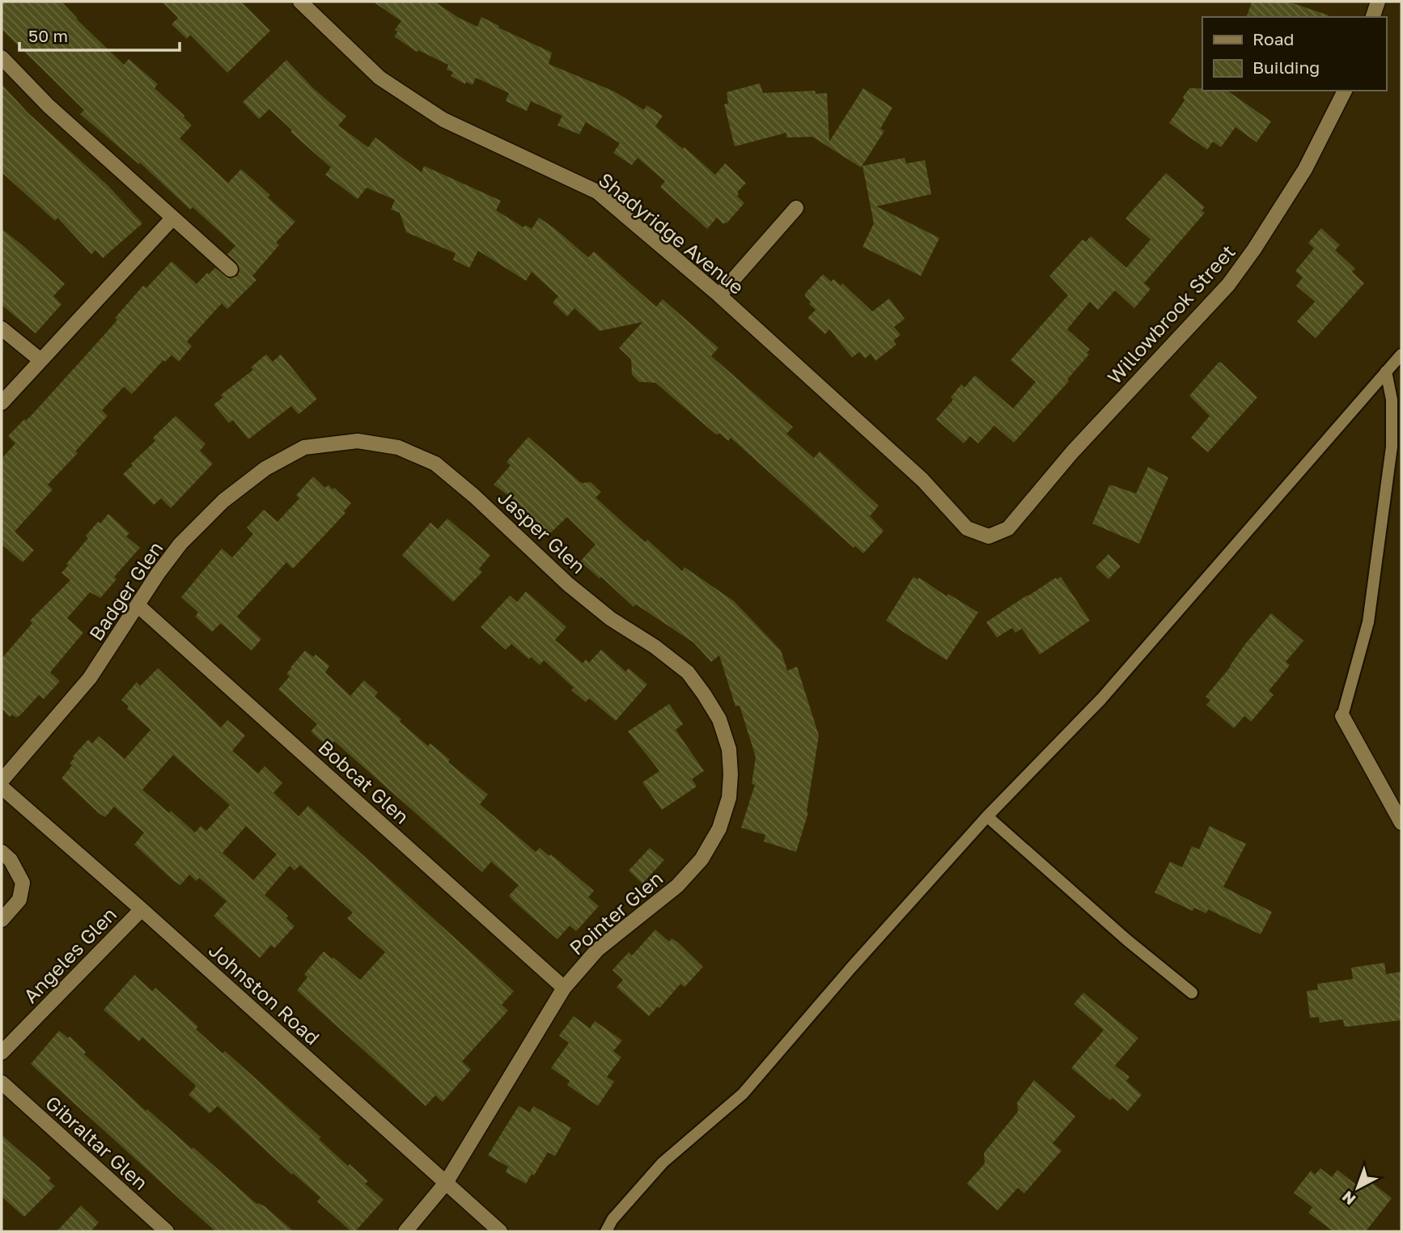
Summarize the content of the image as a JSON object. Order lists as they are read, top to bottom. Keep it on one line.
{"streets":{"street":["Shadyridge Avenue","Willowbrook Street","Jasper Glen","Badger Glen","Bobcat Glen","Pointer Glen","Angeles Glen","Johnston Road","Gibraltar Glen"]},"crossings":[["Shadyridge Avenue","Willowbrook Street"],["Jasper Glen","Badger Glen"],["Jasper Glen","Pointer Glen"],["Badger Glen","Bobcat Glen"],["Bobcat Glen","Pointer Glen"],["Pointer Glen","Johnston Road"],["Angeles Glen","Johnston Road"]],"legend":["Road","Building"],"scale_bar":"50 m","north":"bottom left"}
